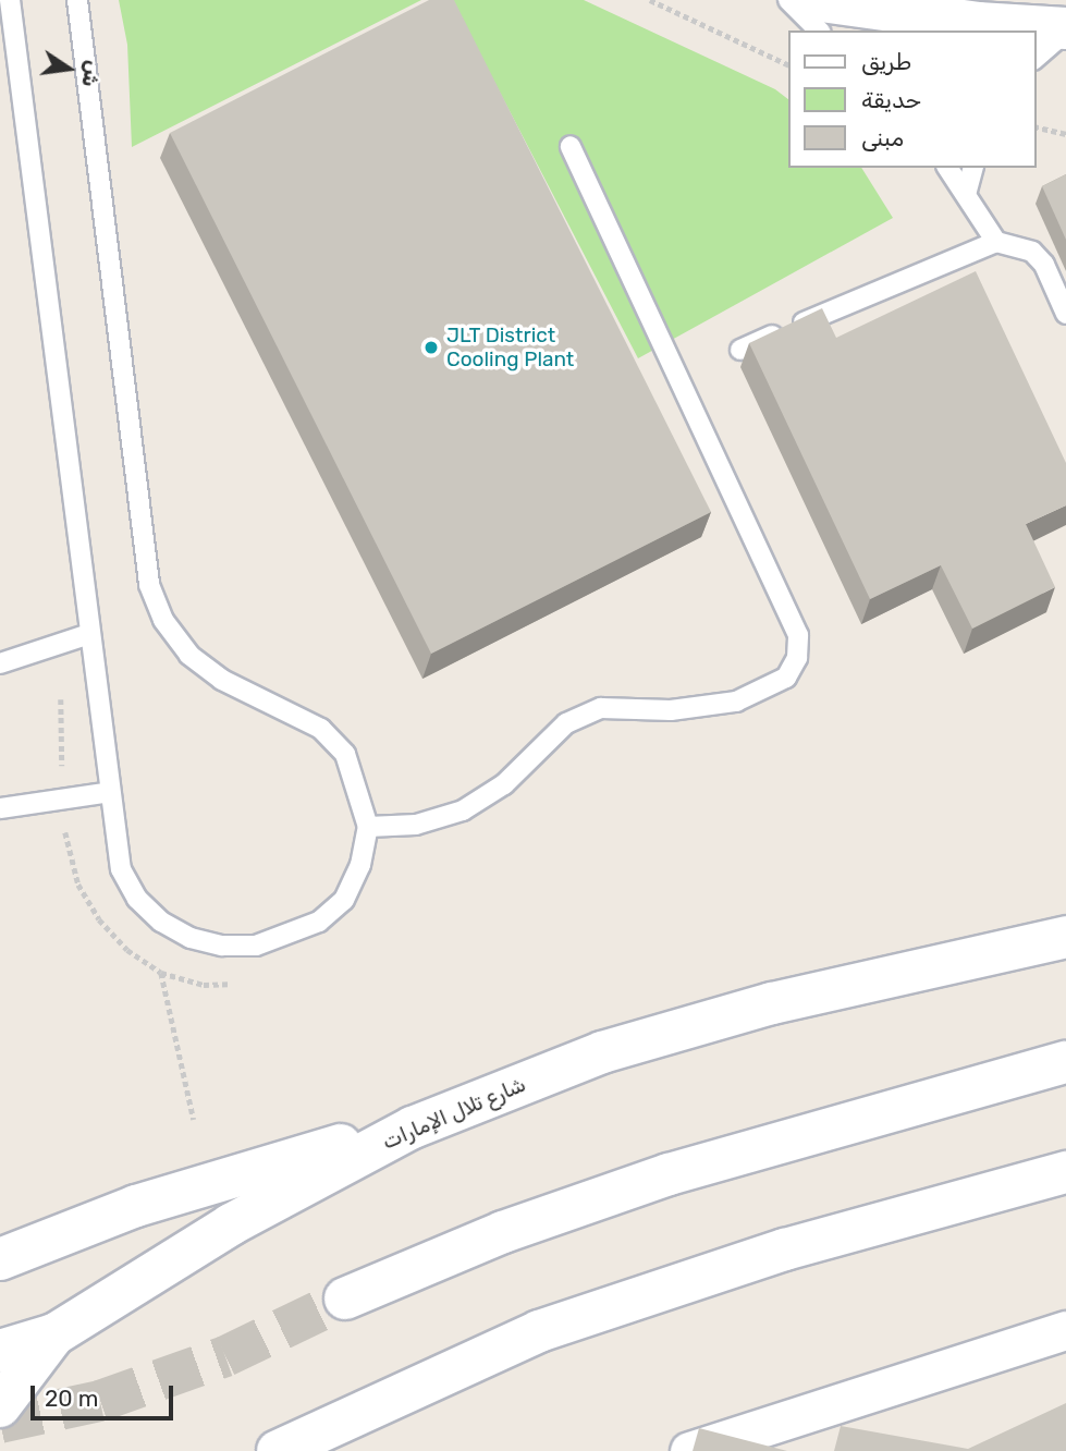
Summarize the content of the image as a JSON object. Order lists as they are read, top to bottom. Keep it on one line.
{"streets":{"main road":["شارع تلال الإمارات"]},"places":["JLT District Cooling Plant"],"legend":["طريق","حديقة","مبنى"],"scale_bar":"20 m","north":"right"}
